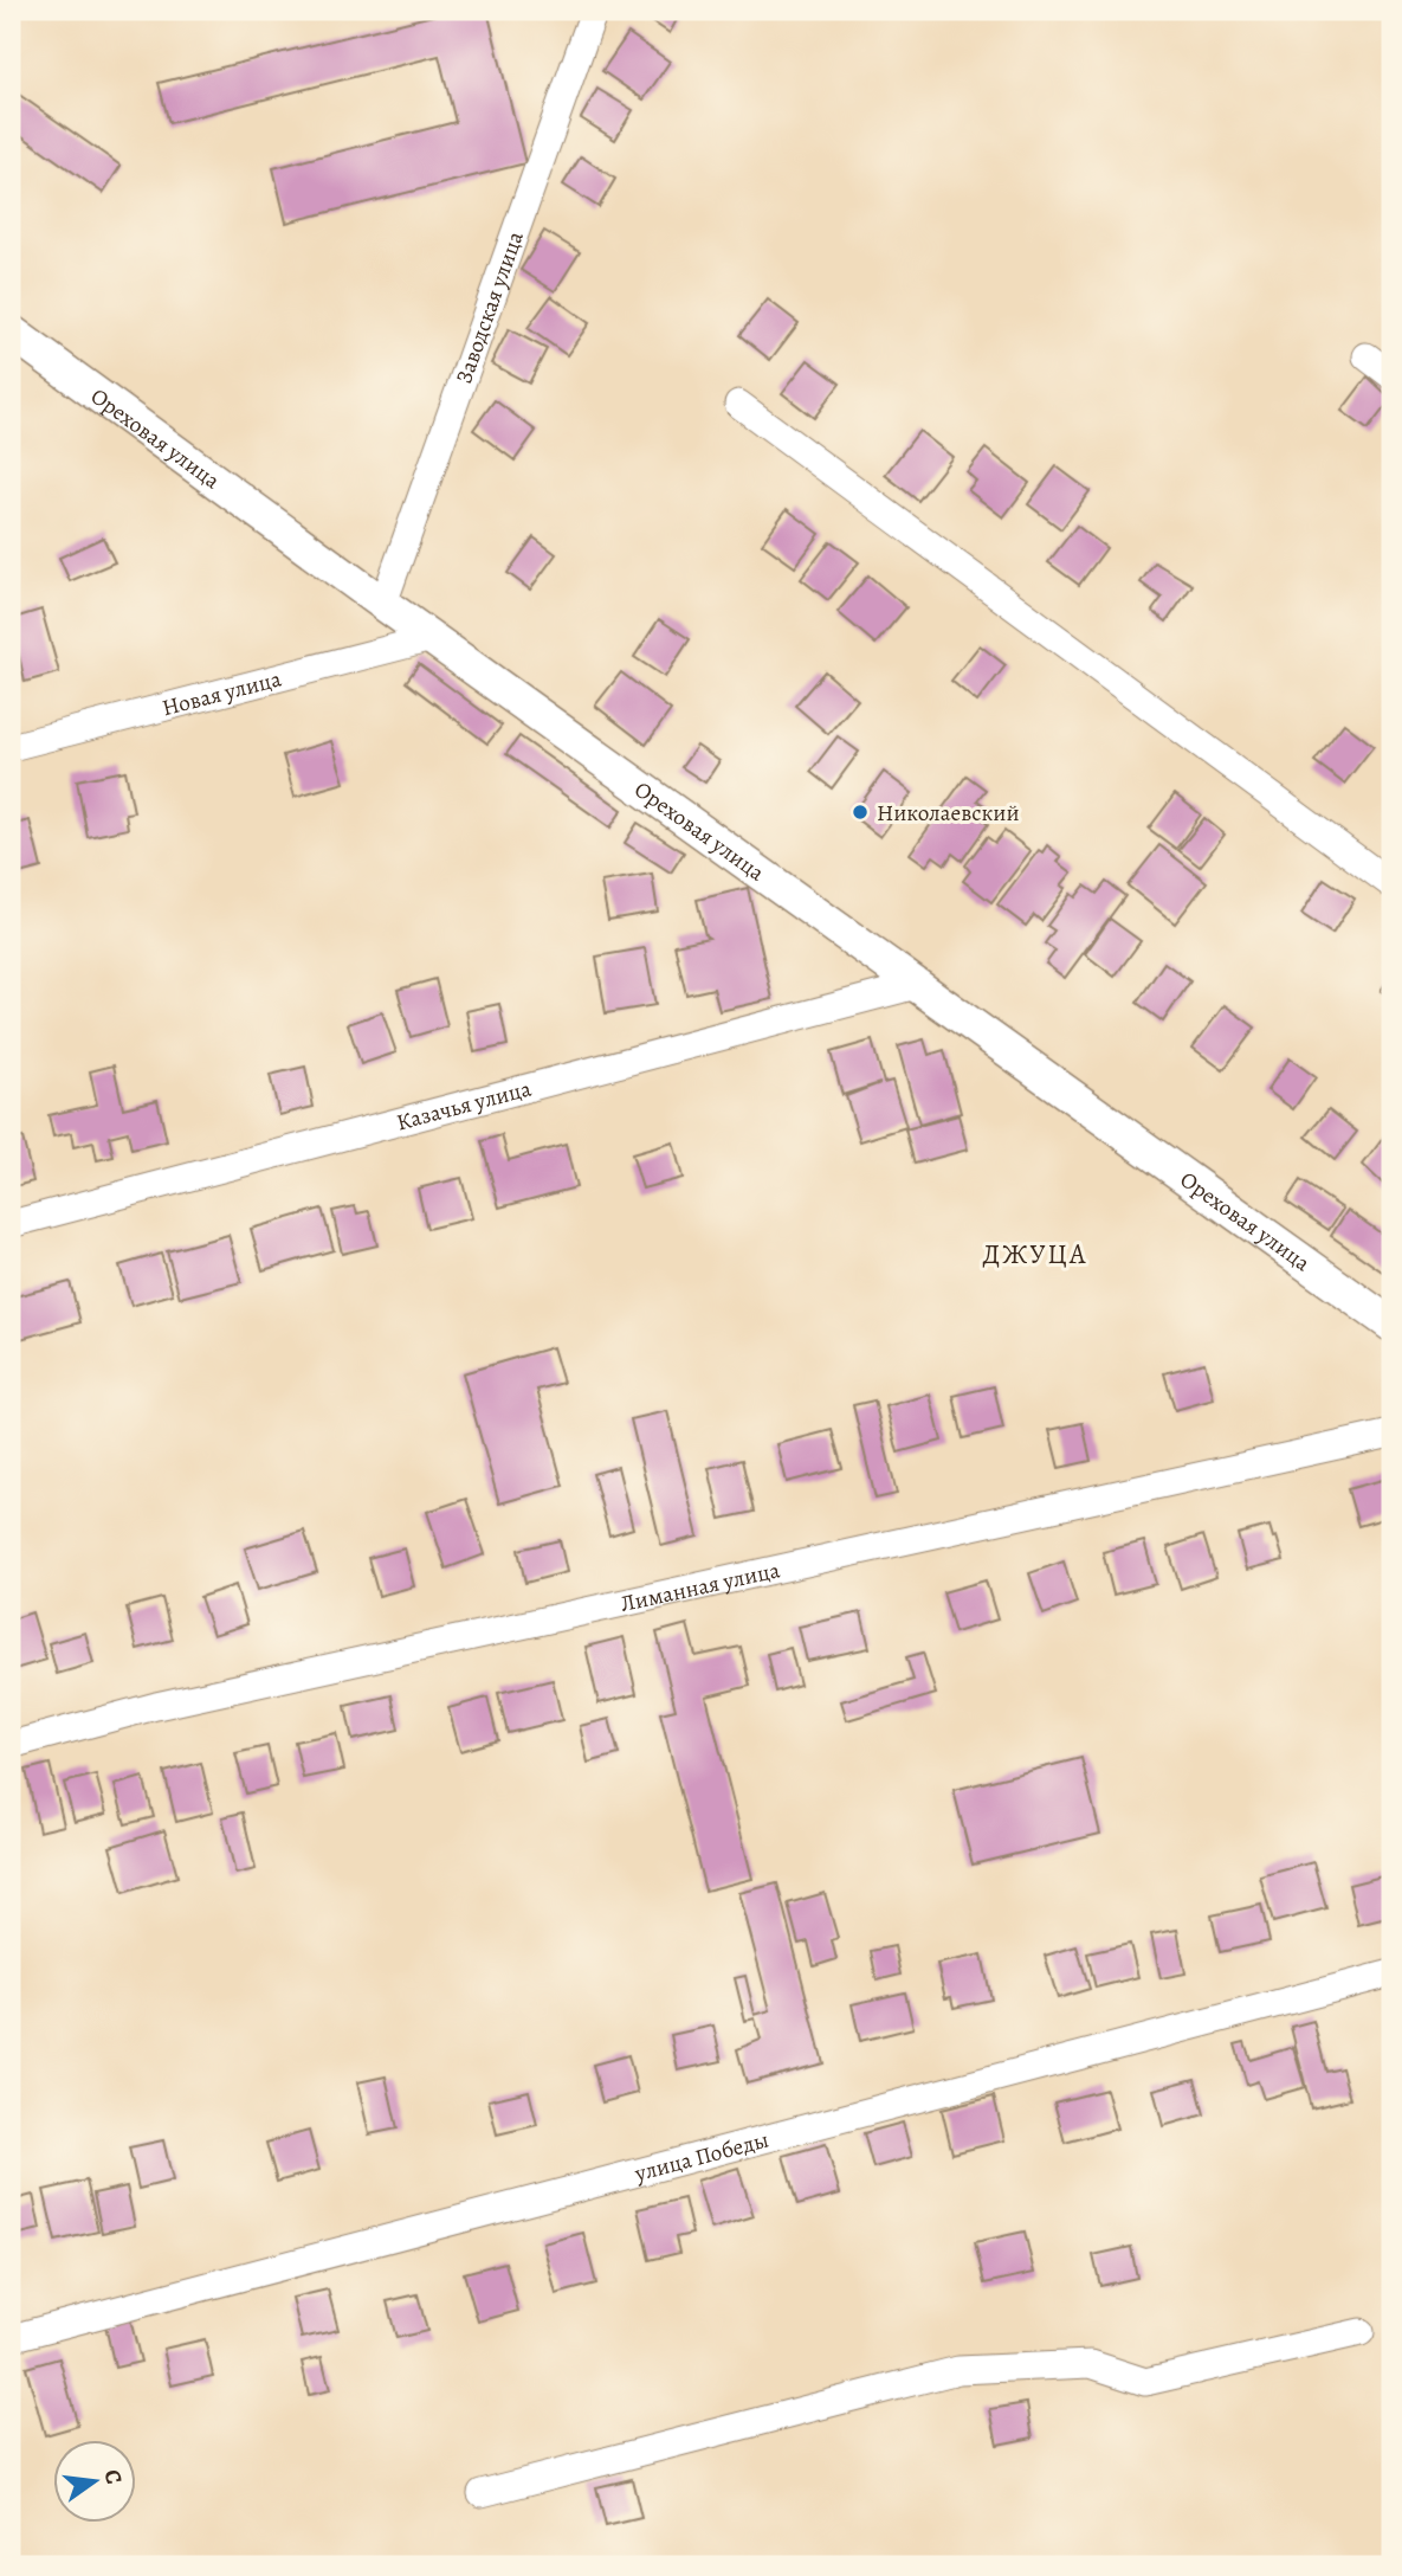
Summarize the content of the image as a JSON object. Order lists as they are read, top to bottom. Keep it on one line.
{"streets":{"main road":["Ореховая улица"],"street":["Заводская улица","Новая улица","Казачья улица","Лиманная улица","улица Победы"]},"crossings":[["Заводская улица","Ореховая улица"],["Ореховая улица","Новая улица"],["Ореховая улица","Казачья улица"]],"districts":["ДЖУЦА"],"places":["Николаевский"],"north":"right"}
